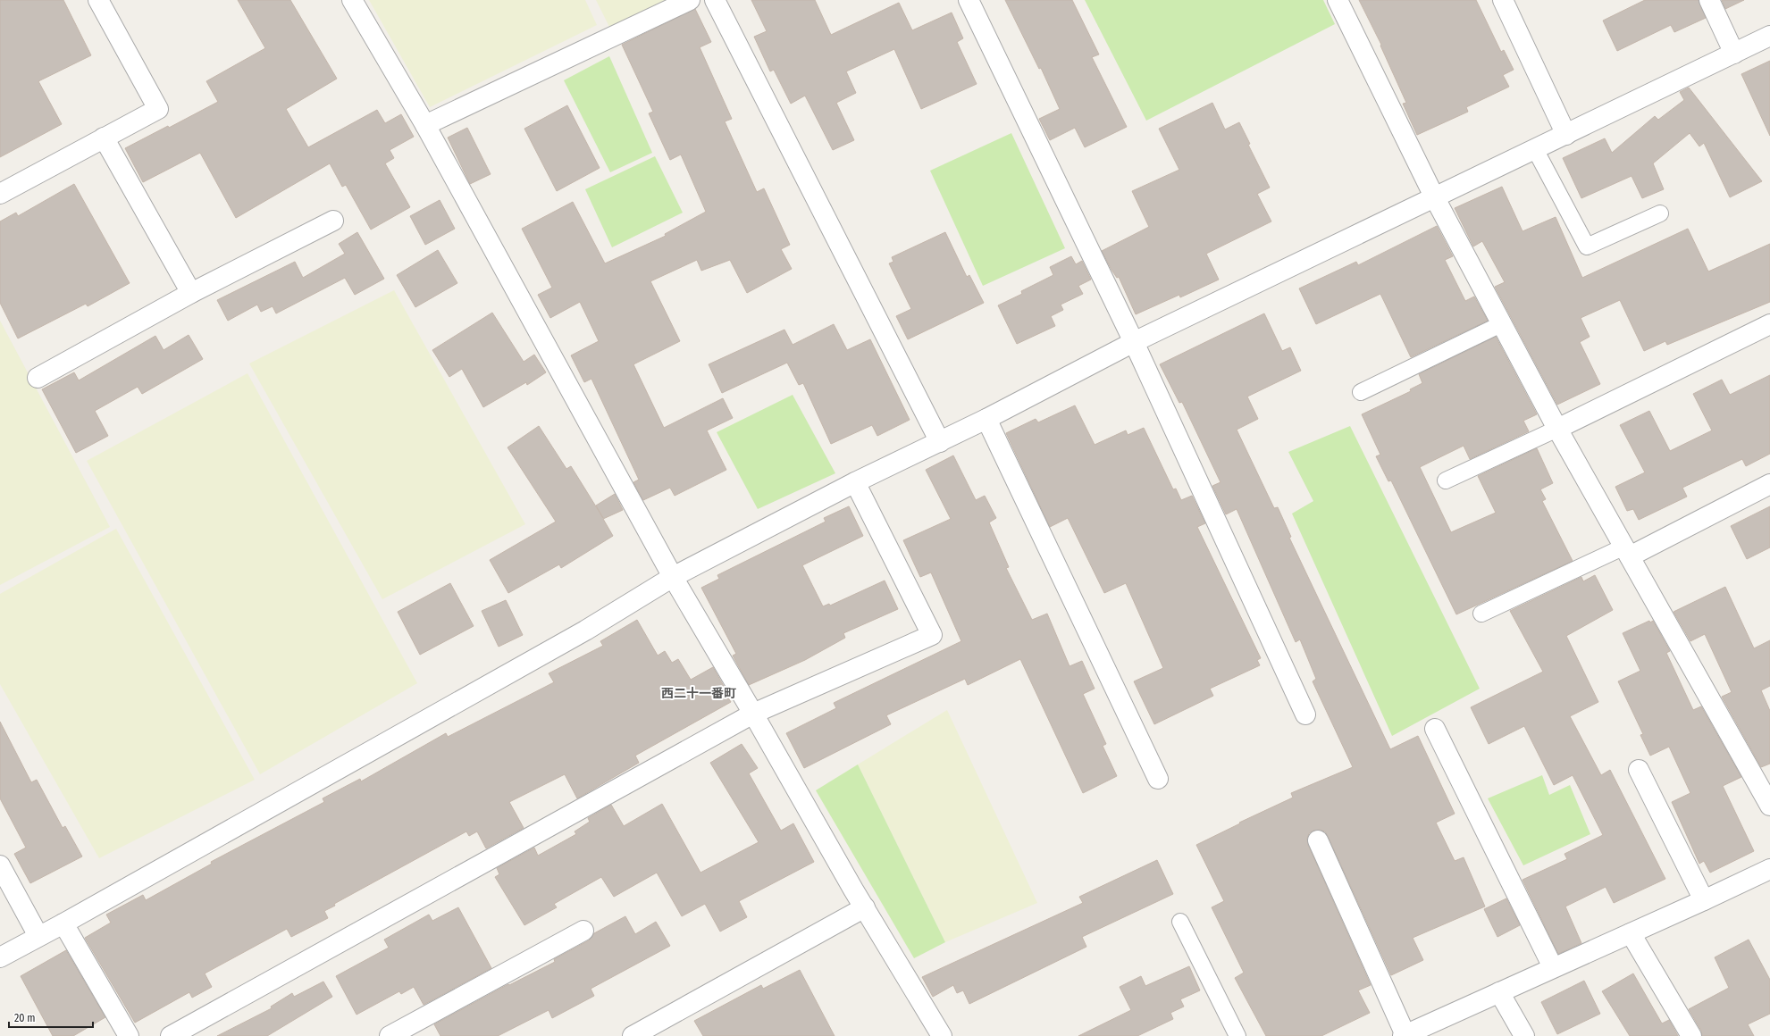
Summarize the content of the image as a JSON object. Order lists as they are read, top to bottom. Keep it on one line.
{"districts":["西二十一番町"],"scale_bar":"20 m"}
